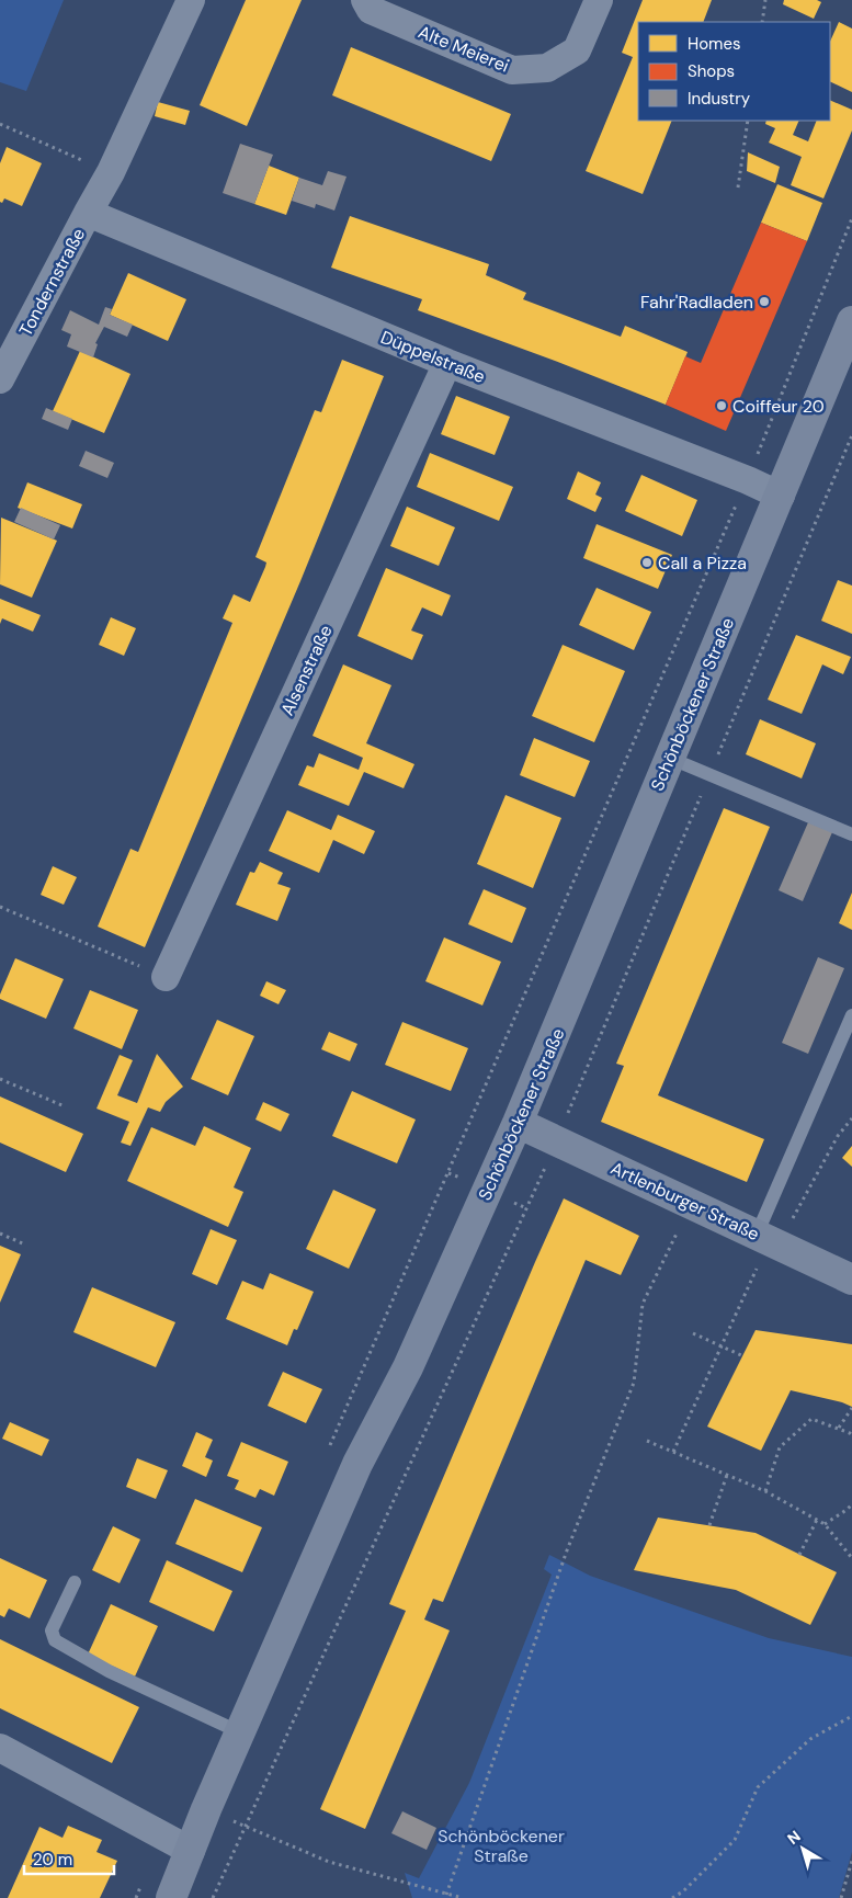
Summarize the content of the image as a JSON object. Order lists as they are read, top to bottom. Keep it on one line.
{"streets":{"main road":["Schönböckener Straße","Artlenburger Straße"],"street":["Alte Meierei","Tondernstraße","Düppelstraße","Alsenstraße"]},"crossings":[["Tondernstraße","Düppelstraße"],["Düppelstraße","Alsenstraße"],["Düppelstraße","Schönböckener Straße"],["Schönböckener Straße","Artlenburger Straße"]],"parks":["Schönböckener Straße"],"places":["Fahr'Radladen","Coiffeur 20","Call a Pizza"],"legend":["Homes","Shops","Industry"],"scale_bar":"20 m","north":"top left"}
